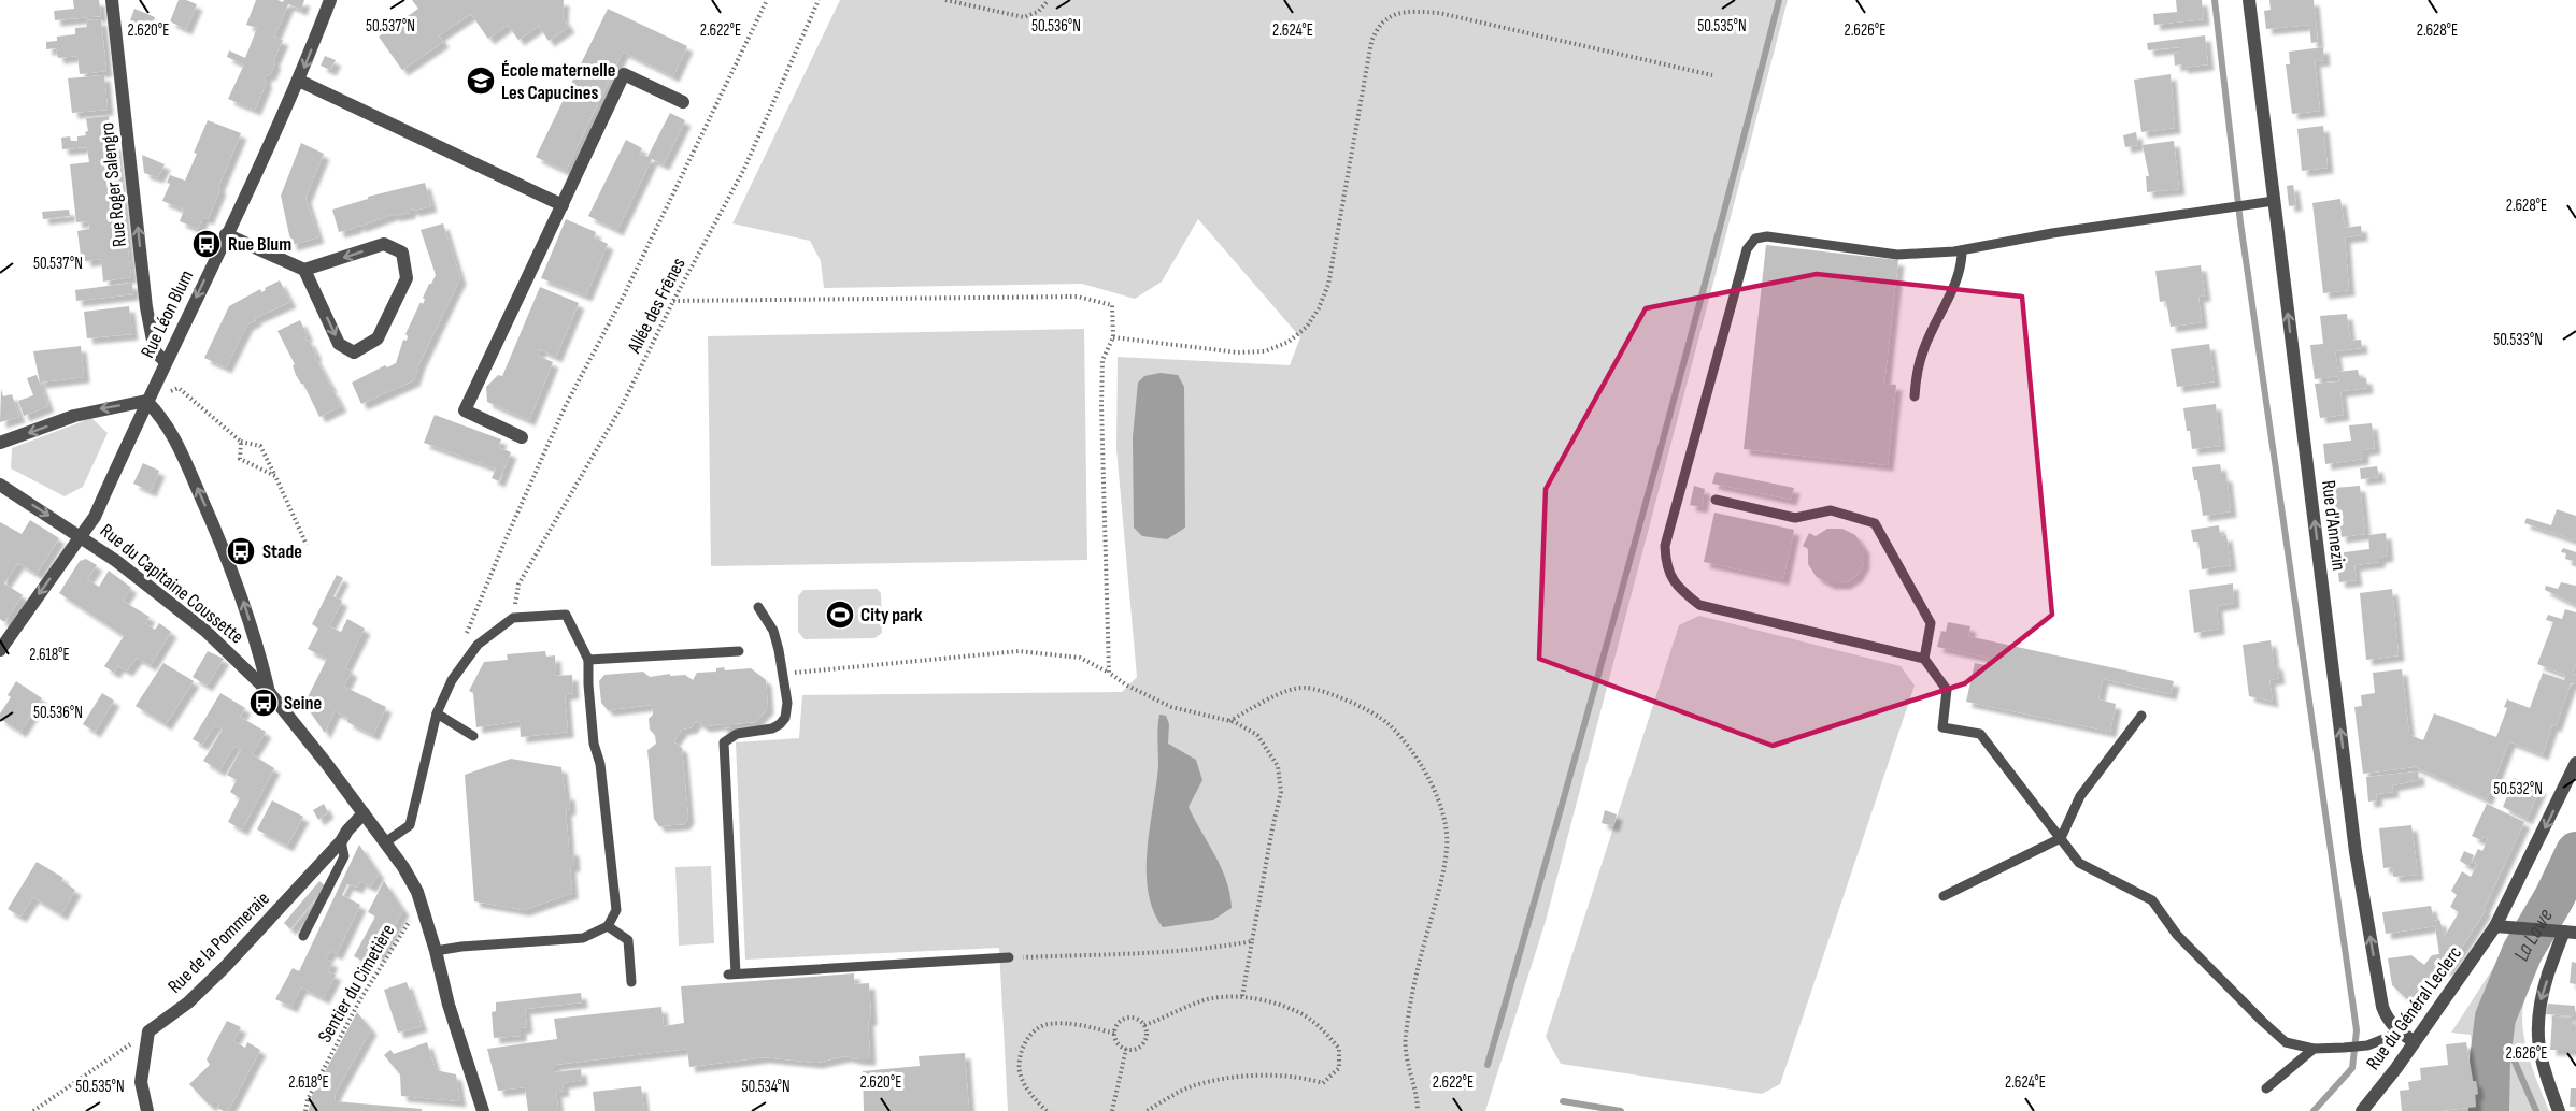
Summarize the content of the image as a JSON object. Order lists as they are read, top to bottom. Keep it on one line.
{"streets":{"street":["Rue Roger Salengro","Rue Léon Blum","Rue d'Annezin","Rue du Capitaine Coussette","Rue de la Pommeraie","Rue du Général Leclerc"],"path":["Allée des Frênes","Sentier du Cimetière"]},"crossings":[["Rue Roger Salengro","Rue Léon Blum"],["Rue Léon Blum","Rue du Capitaine Coussette"],["Rue d'Annezin","Rue du Général Leclerc"],["Rue du Capitaine Coussette","Rue de la Pommeraie"],["Rue du Capitaine Coussette","Sentier du Cimetière"]],"one_way":["Rue Roger Salengro","Rue Léon Blum","Rue d'Annezin","Rue du Général Leclerc"],"water":["La Lawe"],"places":{"school or university":["École maternelle Les Capucines"],"bus stop":["Rue Blum","Stade","Seine"],"sports":["City park"]},"coordinates":["50.537°N","50.536°N","50.535°N","2.628°E","2.620°E","2.622°E","2.624°E","2.626°E","50.533°N","2.618°E","50.532°N","50.534°N"]}
